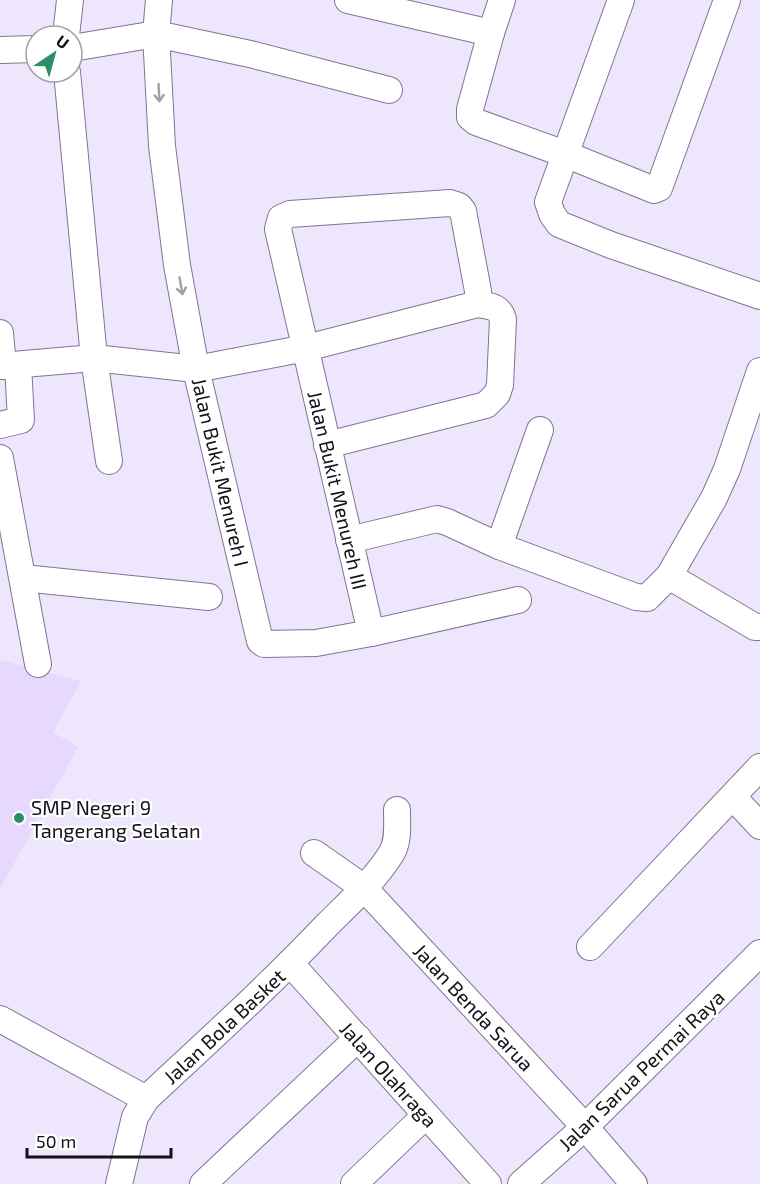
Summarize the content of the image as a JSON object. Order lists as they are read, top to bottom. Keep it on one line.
{"streets":{"street":["Jalan Bukit Menureh I","Jalan Bukit Menureh III","Jalan Benda Sarua","Jalan Bola Basket","Jalan Sarua Permai Raya","Jalan Olahraga"]},"crossings":[["Jalan Bukit Menureh I","Jalan Bukit Menureh III"],["Jalan Benda Sarua","Jalan Bola Basket"],["Jalan Benda Sarua","Jalan Sarua Permai Raya"],["Jalan Bola Basket","Jalan Olahraga"]],"places":["SMP Negeri 9 Tangerang Selatan"],"scale_bar":"50 m","north":"top right"}
